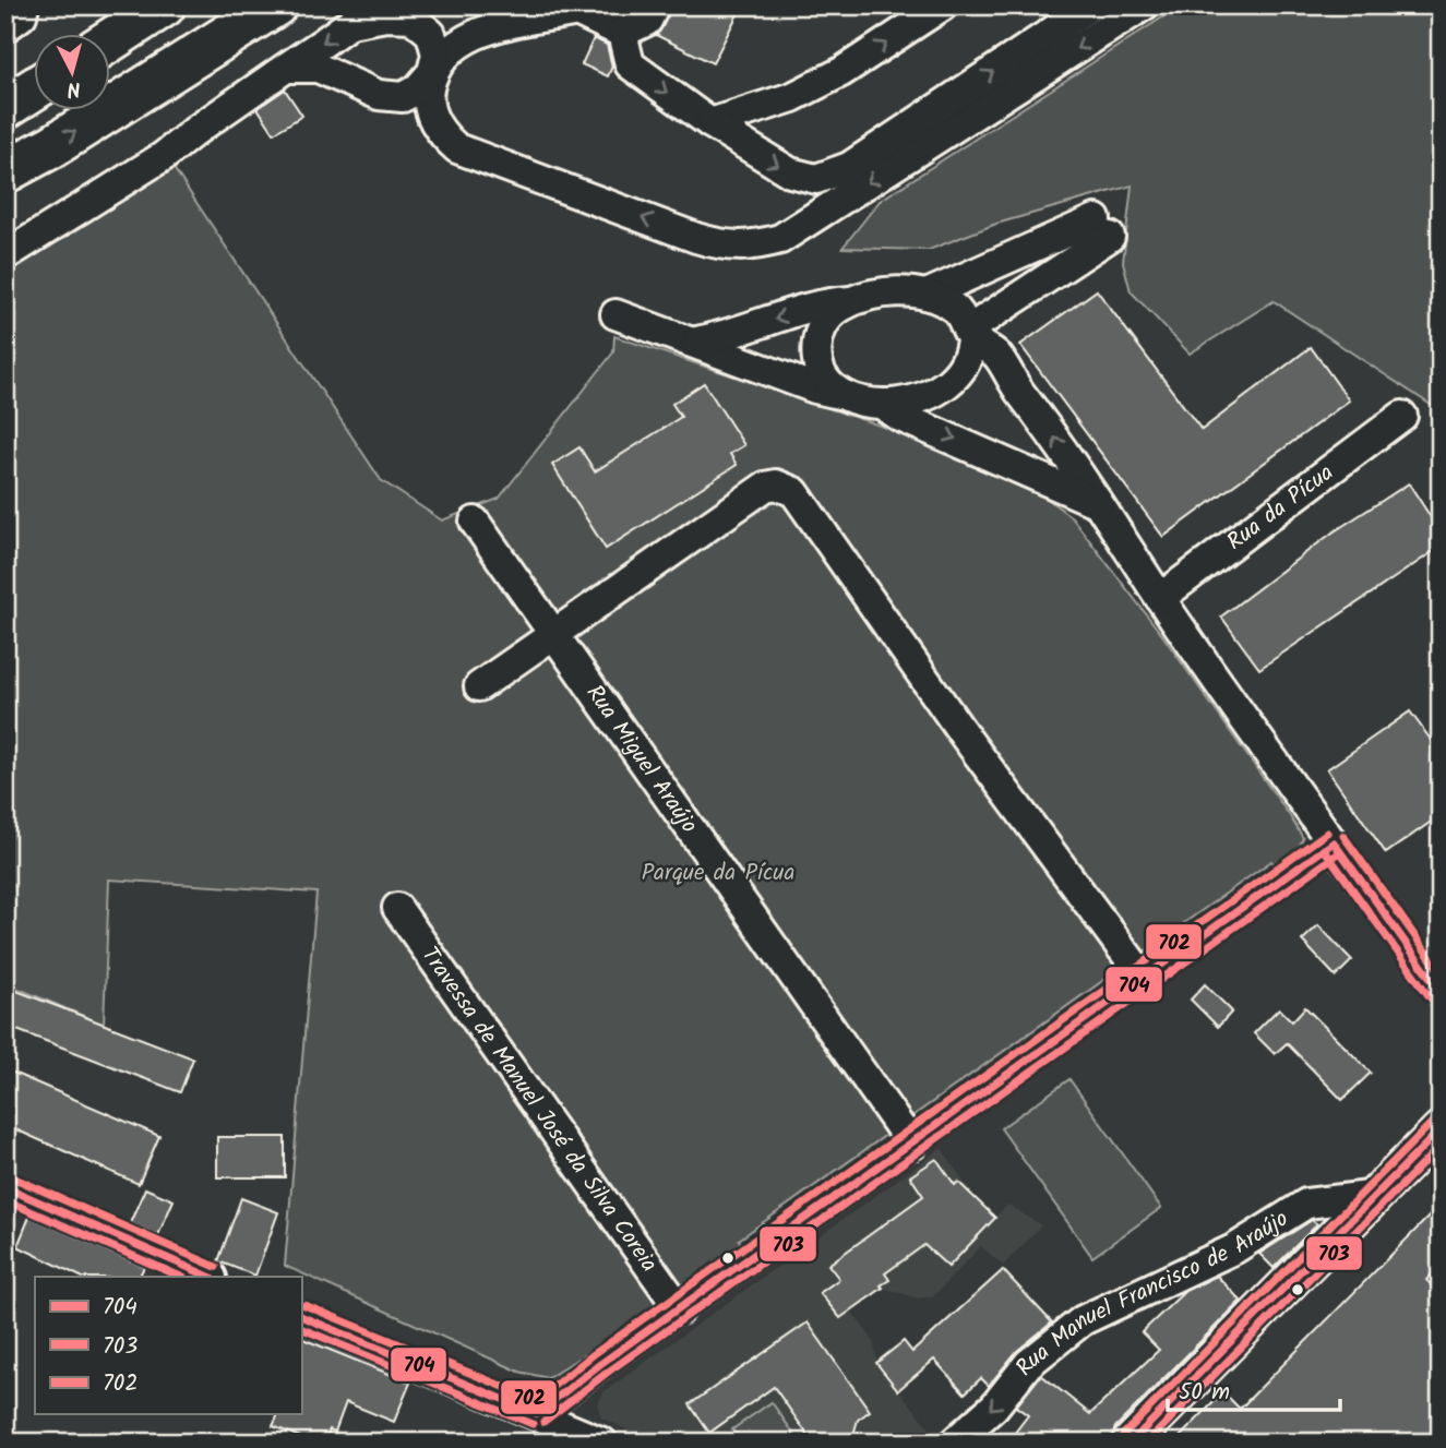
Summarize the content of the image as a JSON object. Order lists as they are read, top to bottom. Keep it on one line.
{"streets":{"street":["Rua da Pícua","Rua Miguel Araújo","Travessa de Manuel José da Silva Coreia","Rua Manuel Francisco de Araújo"]},"parks":["Parque da Pícua"],"lines":["transit line 702","transit line 704","transit line 703"],"legend":["704","703","702"],"scale_bar":"50 m","north":"bottom"}
